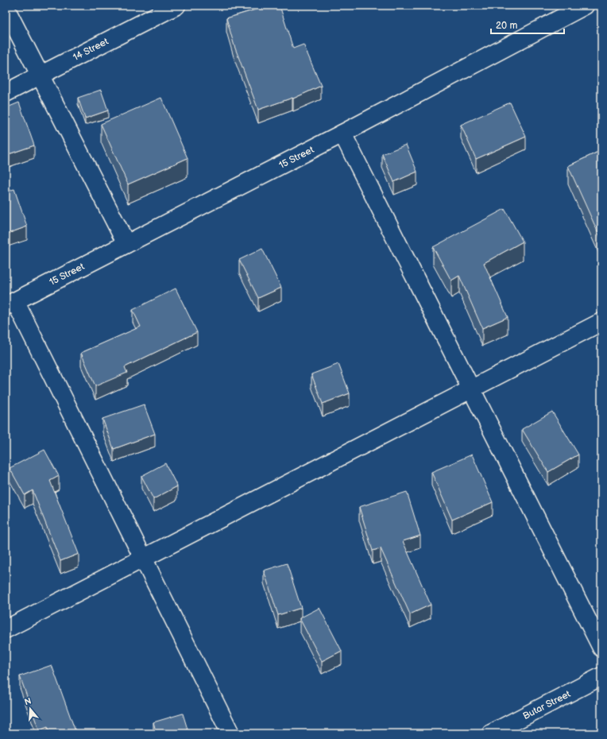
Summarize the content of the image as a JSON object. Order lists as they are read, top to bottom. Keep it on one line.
{"streets":{"street":["14 Street","15 Street","Butar Street"]},"scale_bar":"20 m","north":"top"}
